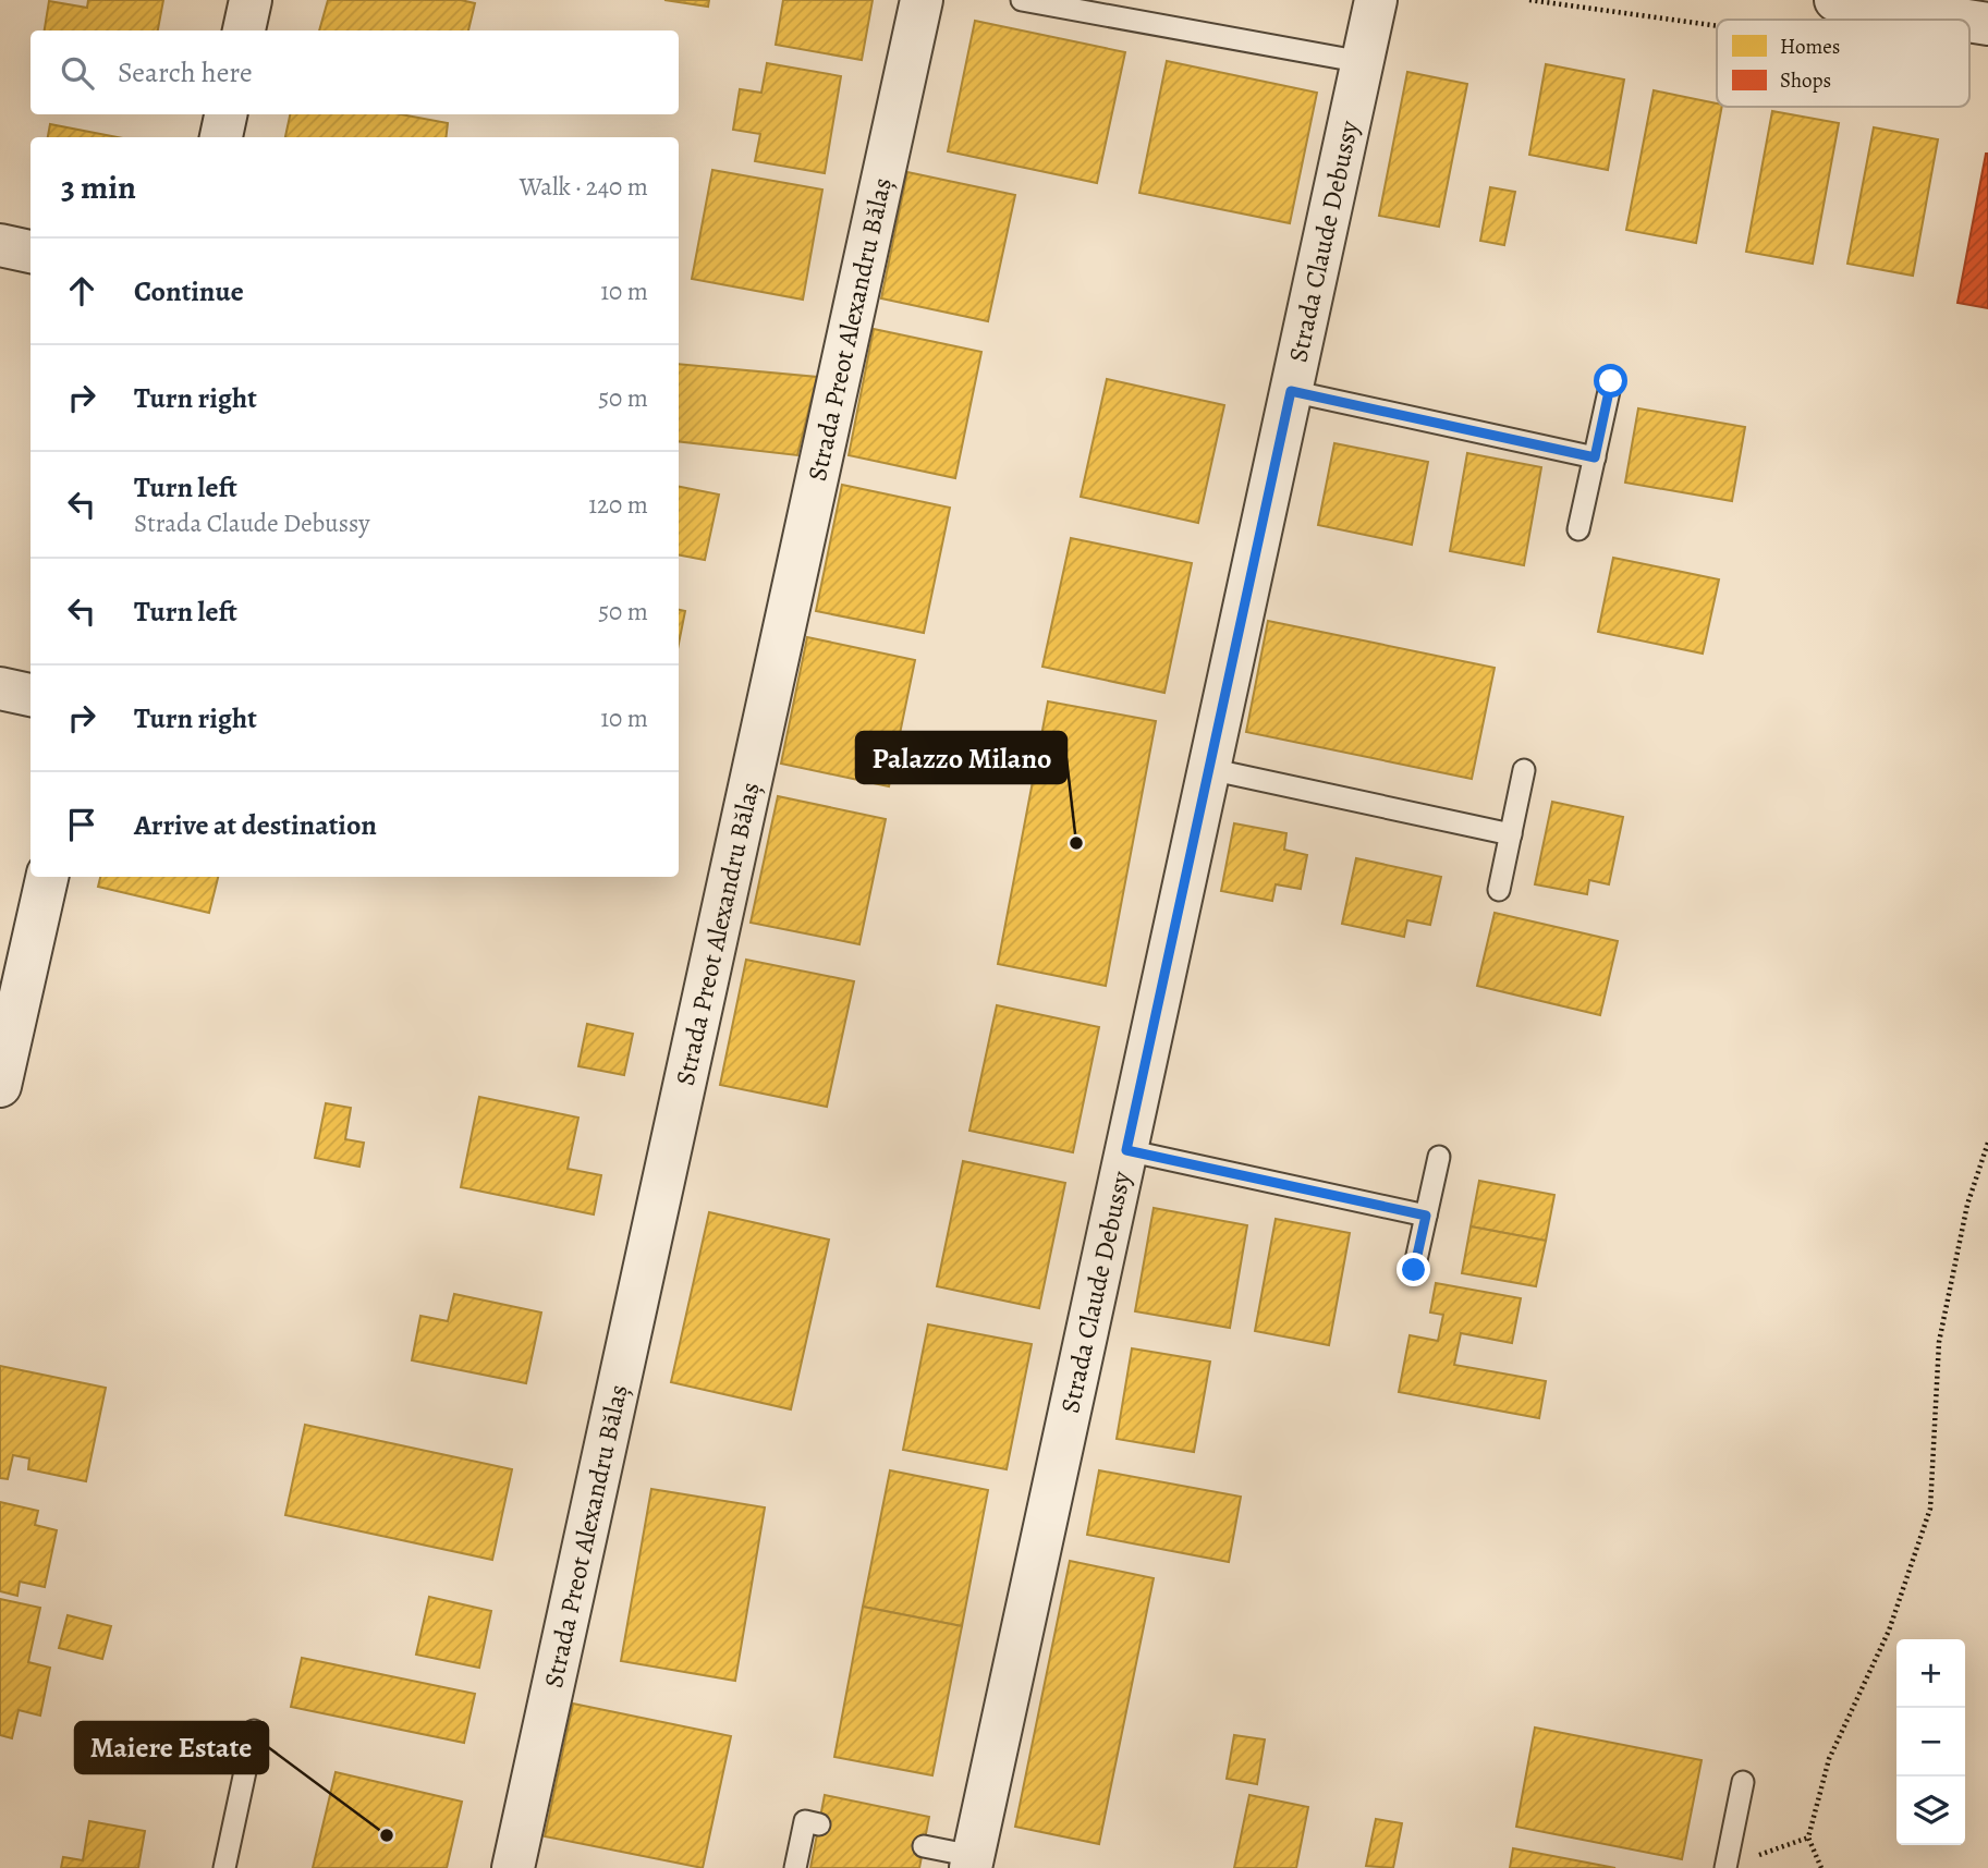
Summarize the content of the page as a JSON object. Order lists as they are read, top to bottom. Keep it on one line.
{"streets":{"street":["Strada Claude Debussy","Strada Preot Alexandru Bălaș"]},"places":["Palazzo Milano","Maiere Estate"],"legend":["Homes","Shops"],"page":{"search":"Search here","heading":["3 min","Walk · 240 m"],"list":[["Continue","10 m"],["Turn right","50 m"],["Turn left","Strada Claude Debussy","120 m"],["Turn left","50 m"],["Turn right","10 m"],"Arrive at destination"],"map_buttons":["+","−"]}}
